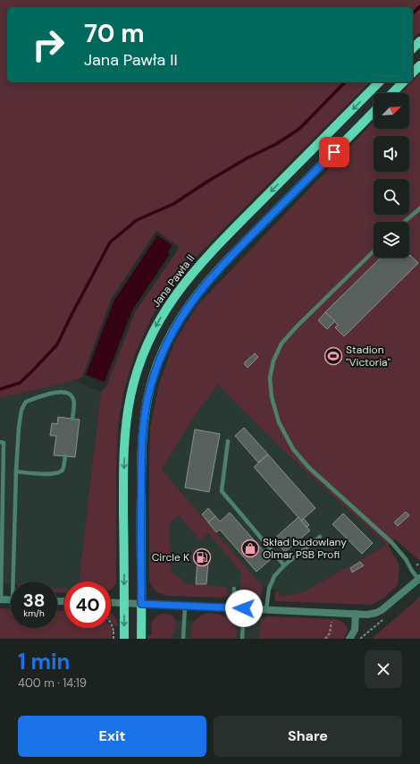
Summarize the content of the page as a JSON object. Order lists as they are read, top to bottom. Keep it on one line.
{"streets":{"main road":["Jana Pawła II"]},"places":{"sports":["Stadion \"Victoria\""],"shop":["Skład budowlany Olmar PSB Profi"],"fuel station":["Circle K"]},"north":"top right","page":{"turn":["70 m","Jana Pawła II"],"speed":"38 km/h","limit":"40","heading":["1 min","400 m · 14:19"],"buttons":["Exit","Share"]}}
